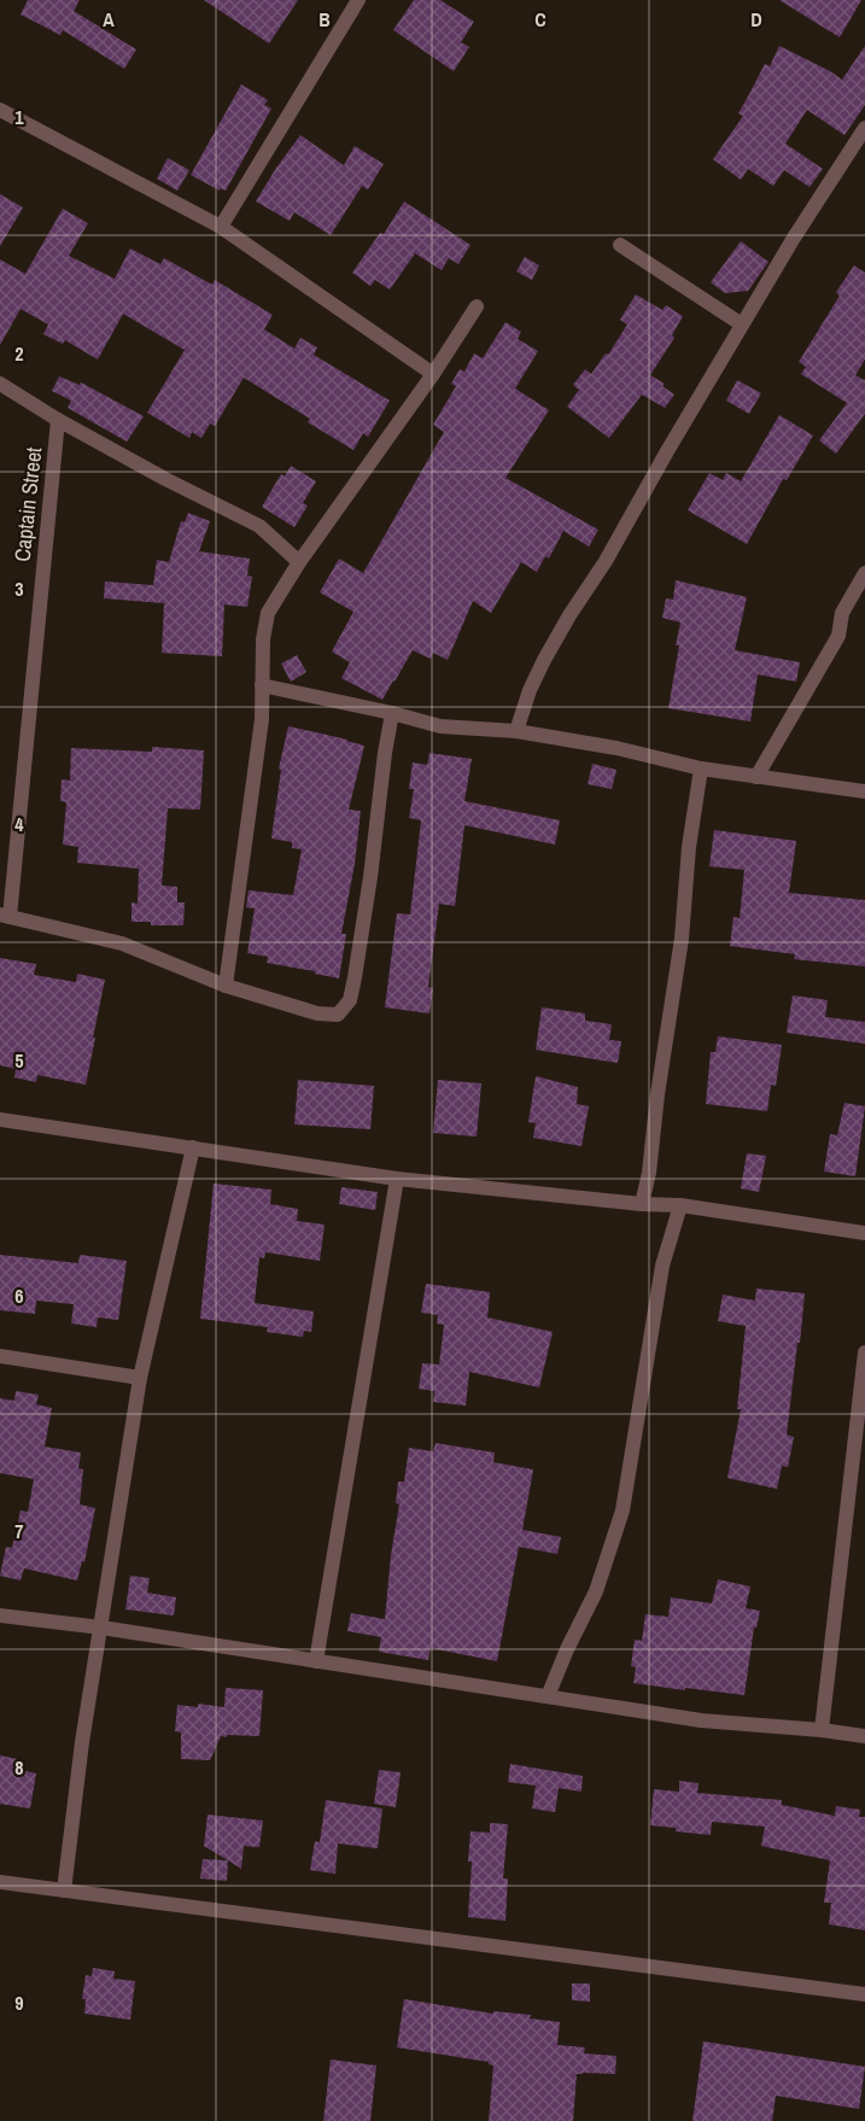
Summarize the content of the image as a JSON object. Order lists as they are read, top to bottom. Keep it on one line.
{"streets":{"street":["Captain Street"]},"grid":{"columns":["A","B","C","D"],"rows":["1","2","3","4","5","6","7","8","9"]}}
